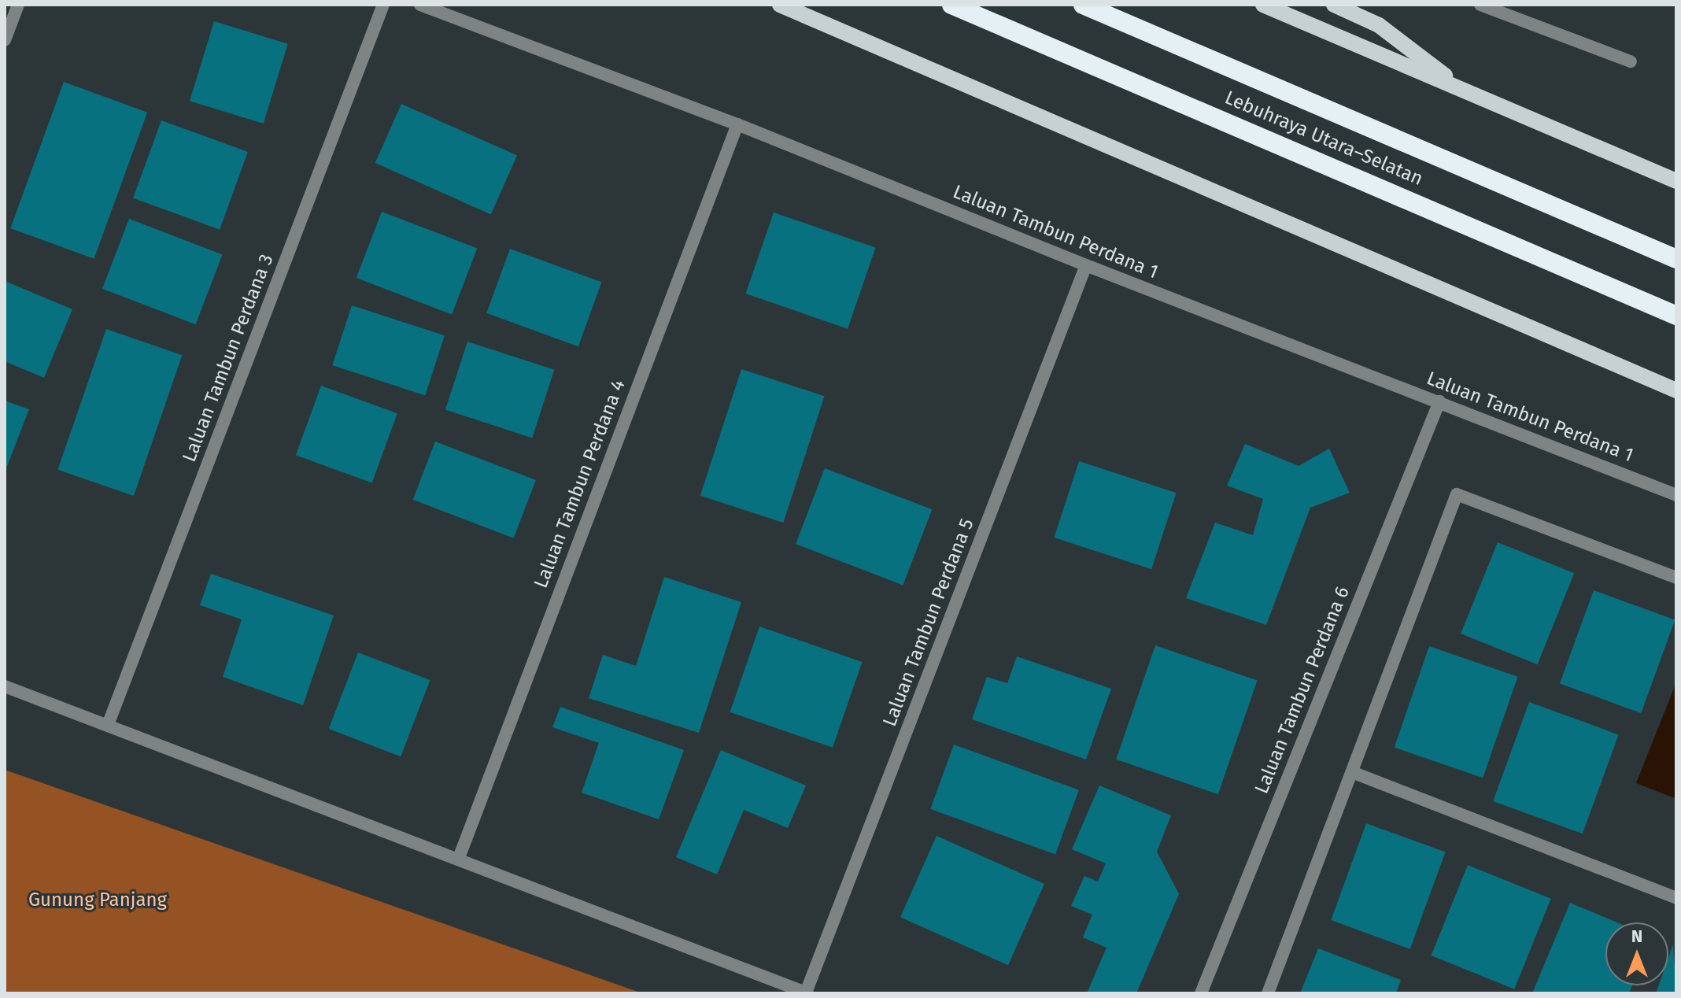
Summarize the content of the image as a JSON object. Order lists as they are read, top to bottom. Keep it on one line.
{"streets":{"highway":["Lebuhraya Utara–Selatan"],"street":["Laluan Tambun Perdana 1","Laluan Tambun Perdana 3","Laluan Tambun Perdana 4","Laluan Tambun Perdana 5","Laluan Tambun Perdana 6"]},"crossings":[["Laluan Tambun Perdana 1","Laluan Tambun Perdana 4"],["Laluan Tambun Perdana 1","Laluan Tambun Perdana 5"],["Laluan Tambun Perdana 1","Laluan Tambun Perdana 6"]],"parks":["Gunung Panjang"],"north":"top"}
